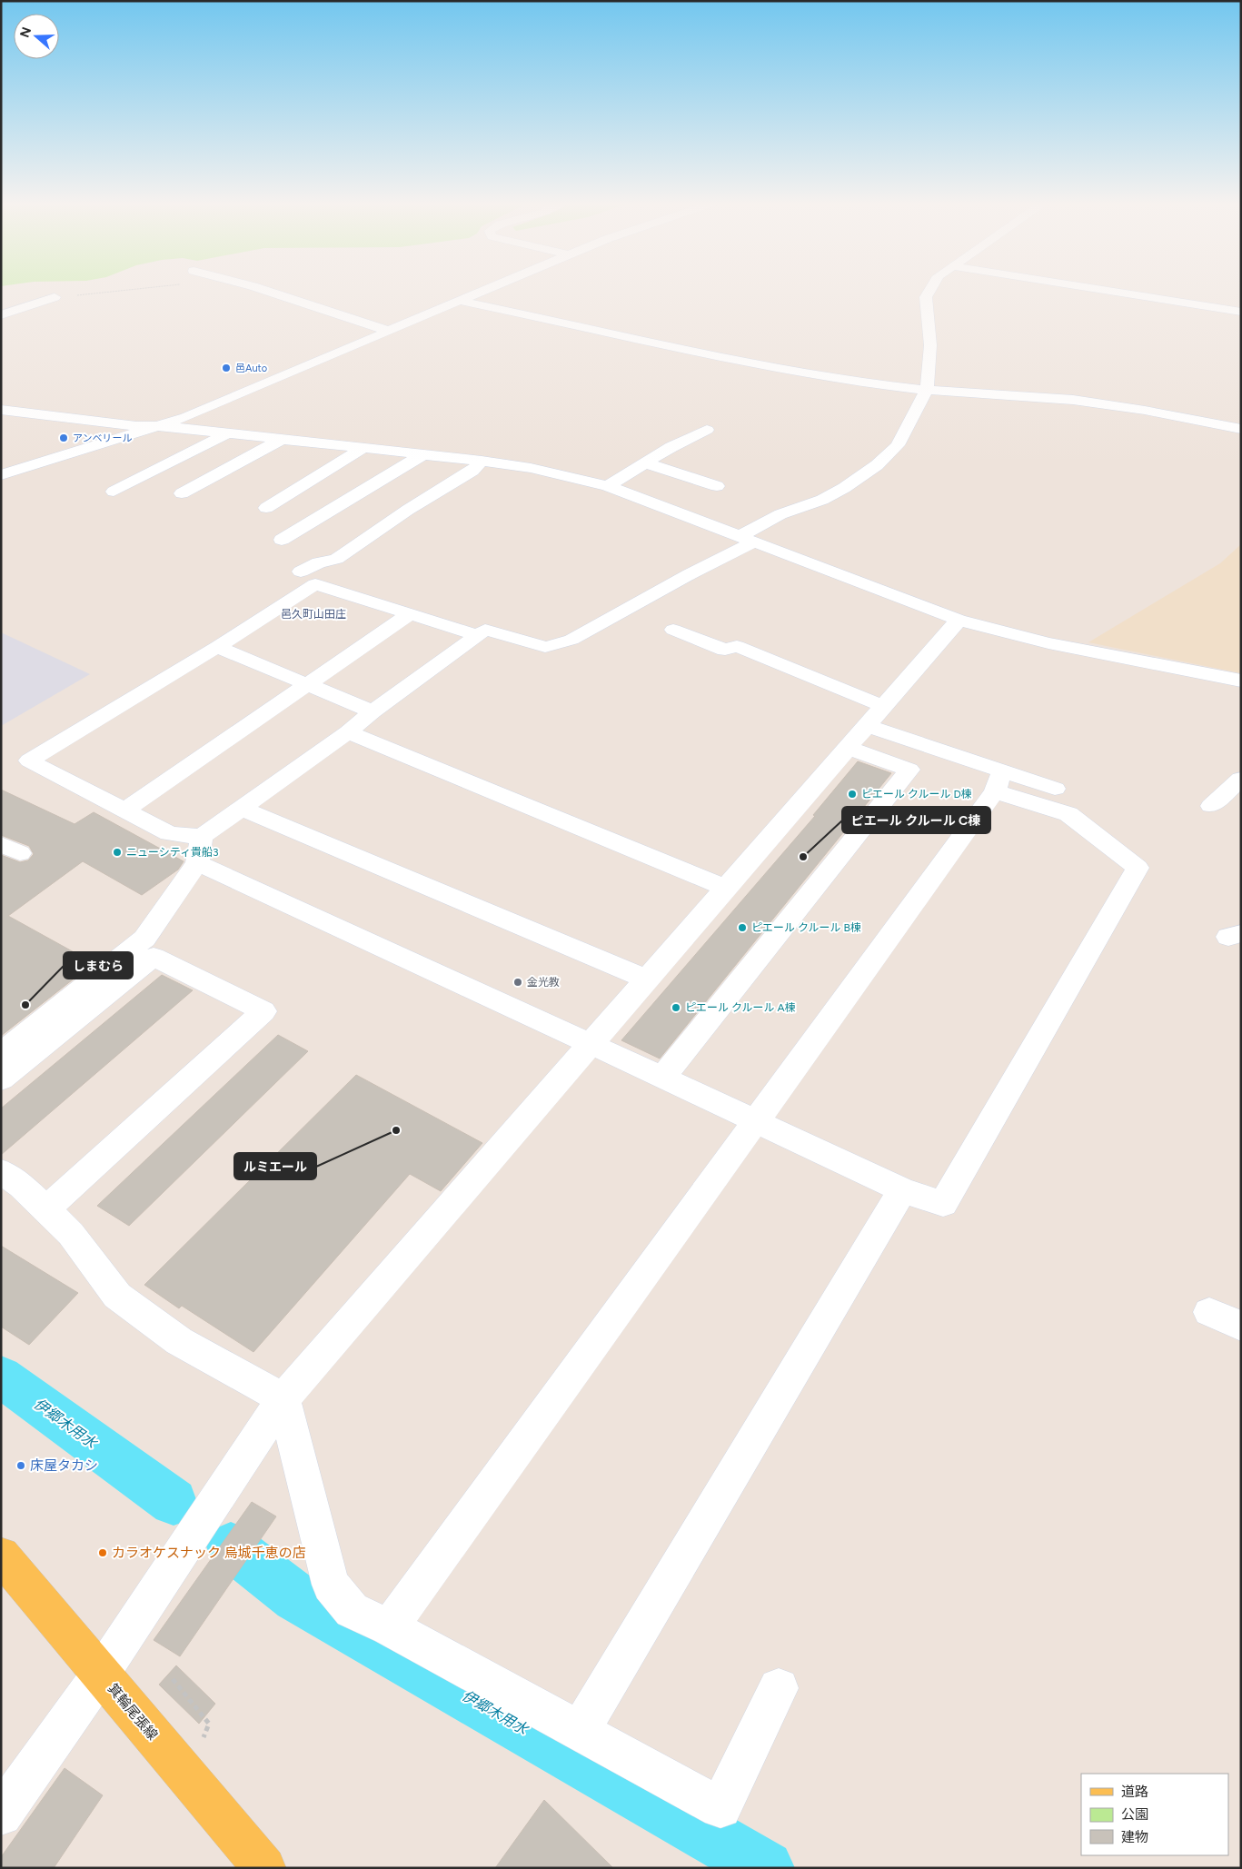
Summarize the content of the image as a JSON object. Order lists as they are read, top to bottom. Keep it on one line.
{"streets":{"main road":["箕輪尾張線"]},"districts":["邑久町山田庄"],"water":["伊郷木用水"],"places":["邑Auto","アンベリール","ピエール クルール D棟","ニューシティ貴船3","ピエール クルール C棟","ピエール クルール B棟","金光教","しまむら","ピエール クルール A棟","ルミエール","床屋タカシ","カラオケスナック 烏城千恵の店"],"legend":["道路","公園","建物"],"north":"left"}
